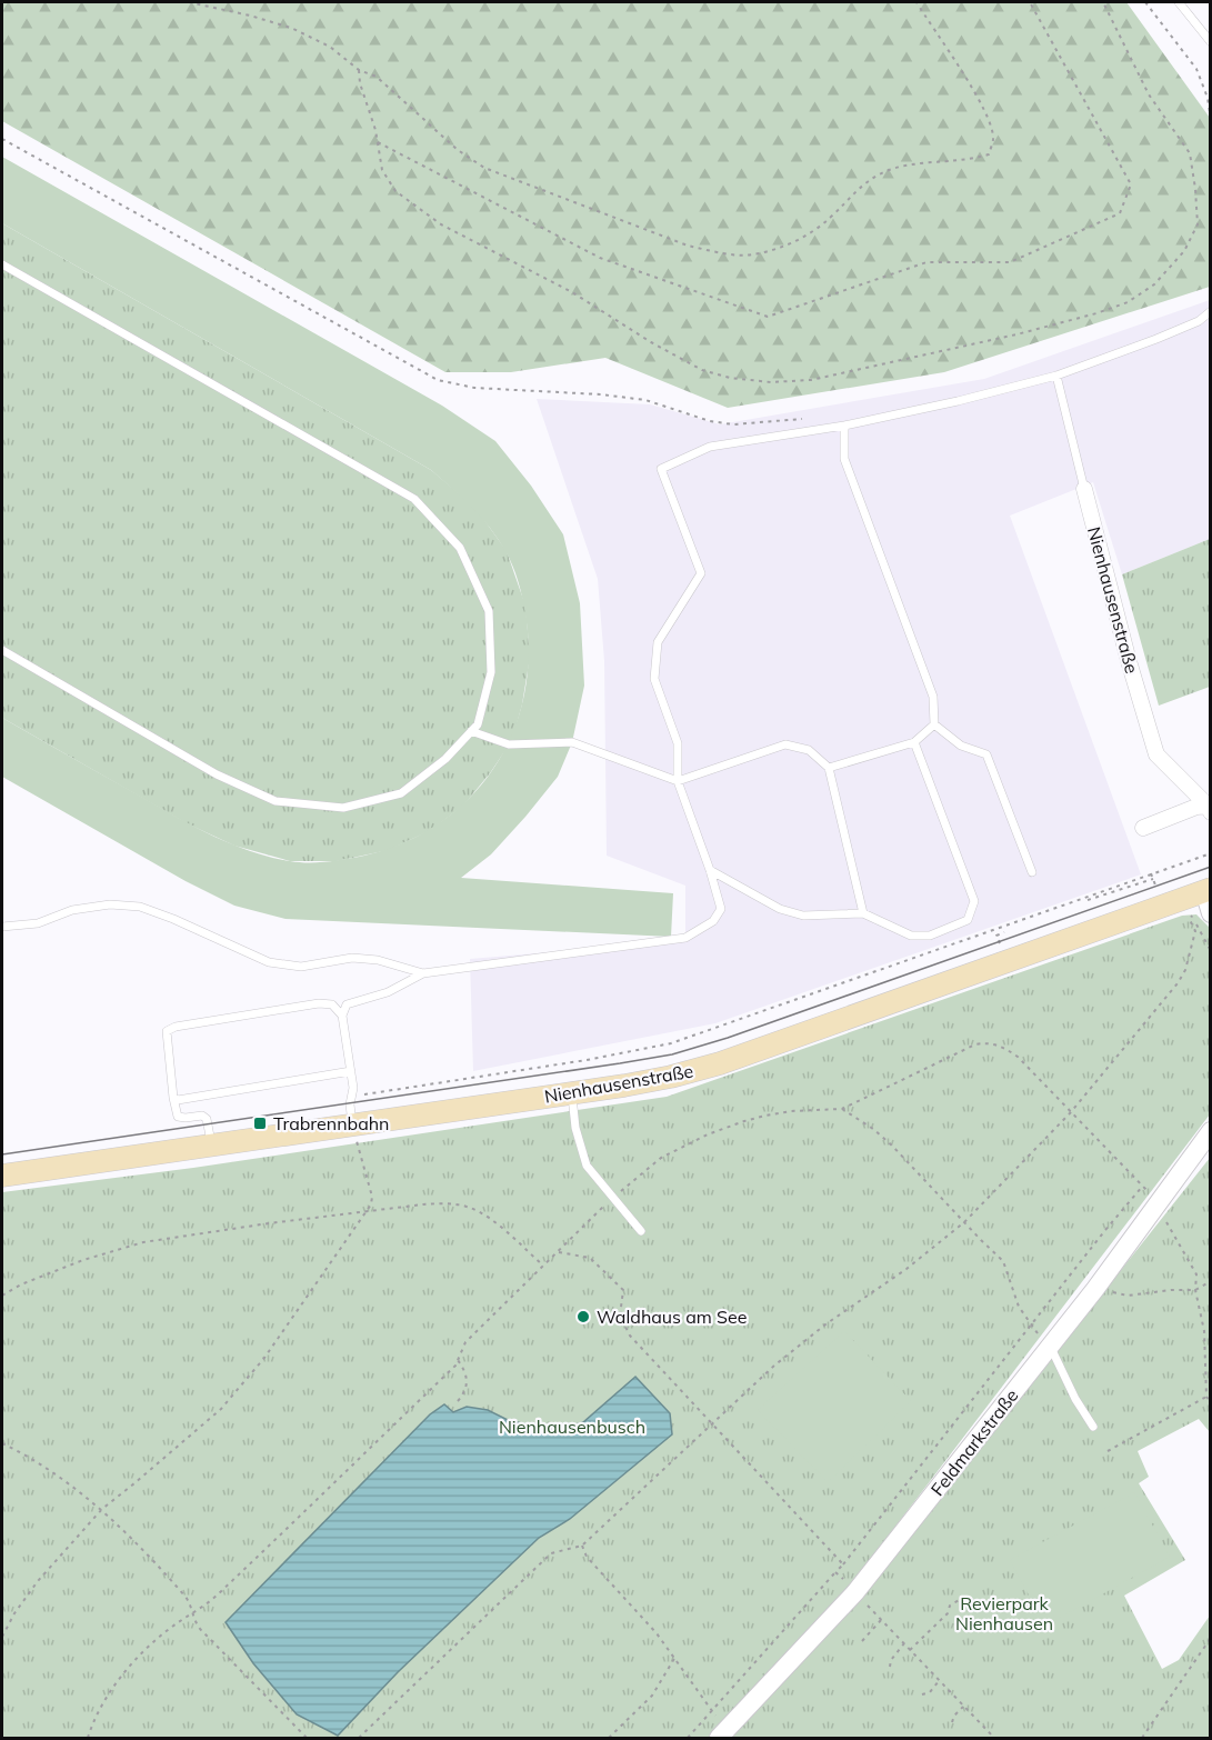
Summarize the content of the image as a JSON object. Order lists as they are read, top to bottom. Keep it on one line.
{"streets":{"main road":["Nienhausenstraße"],"street":["Feldmarkstraße"]},"parks":["Nienhausenbusch","Revierpark Nienhausen"],"places":{"transit":["Trabrennbahn"],"other":["Waldhaus am See"]}}
